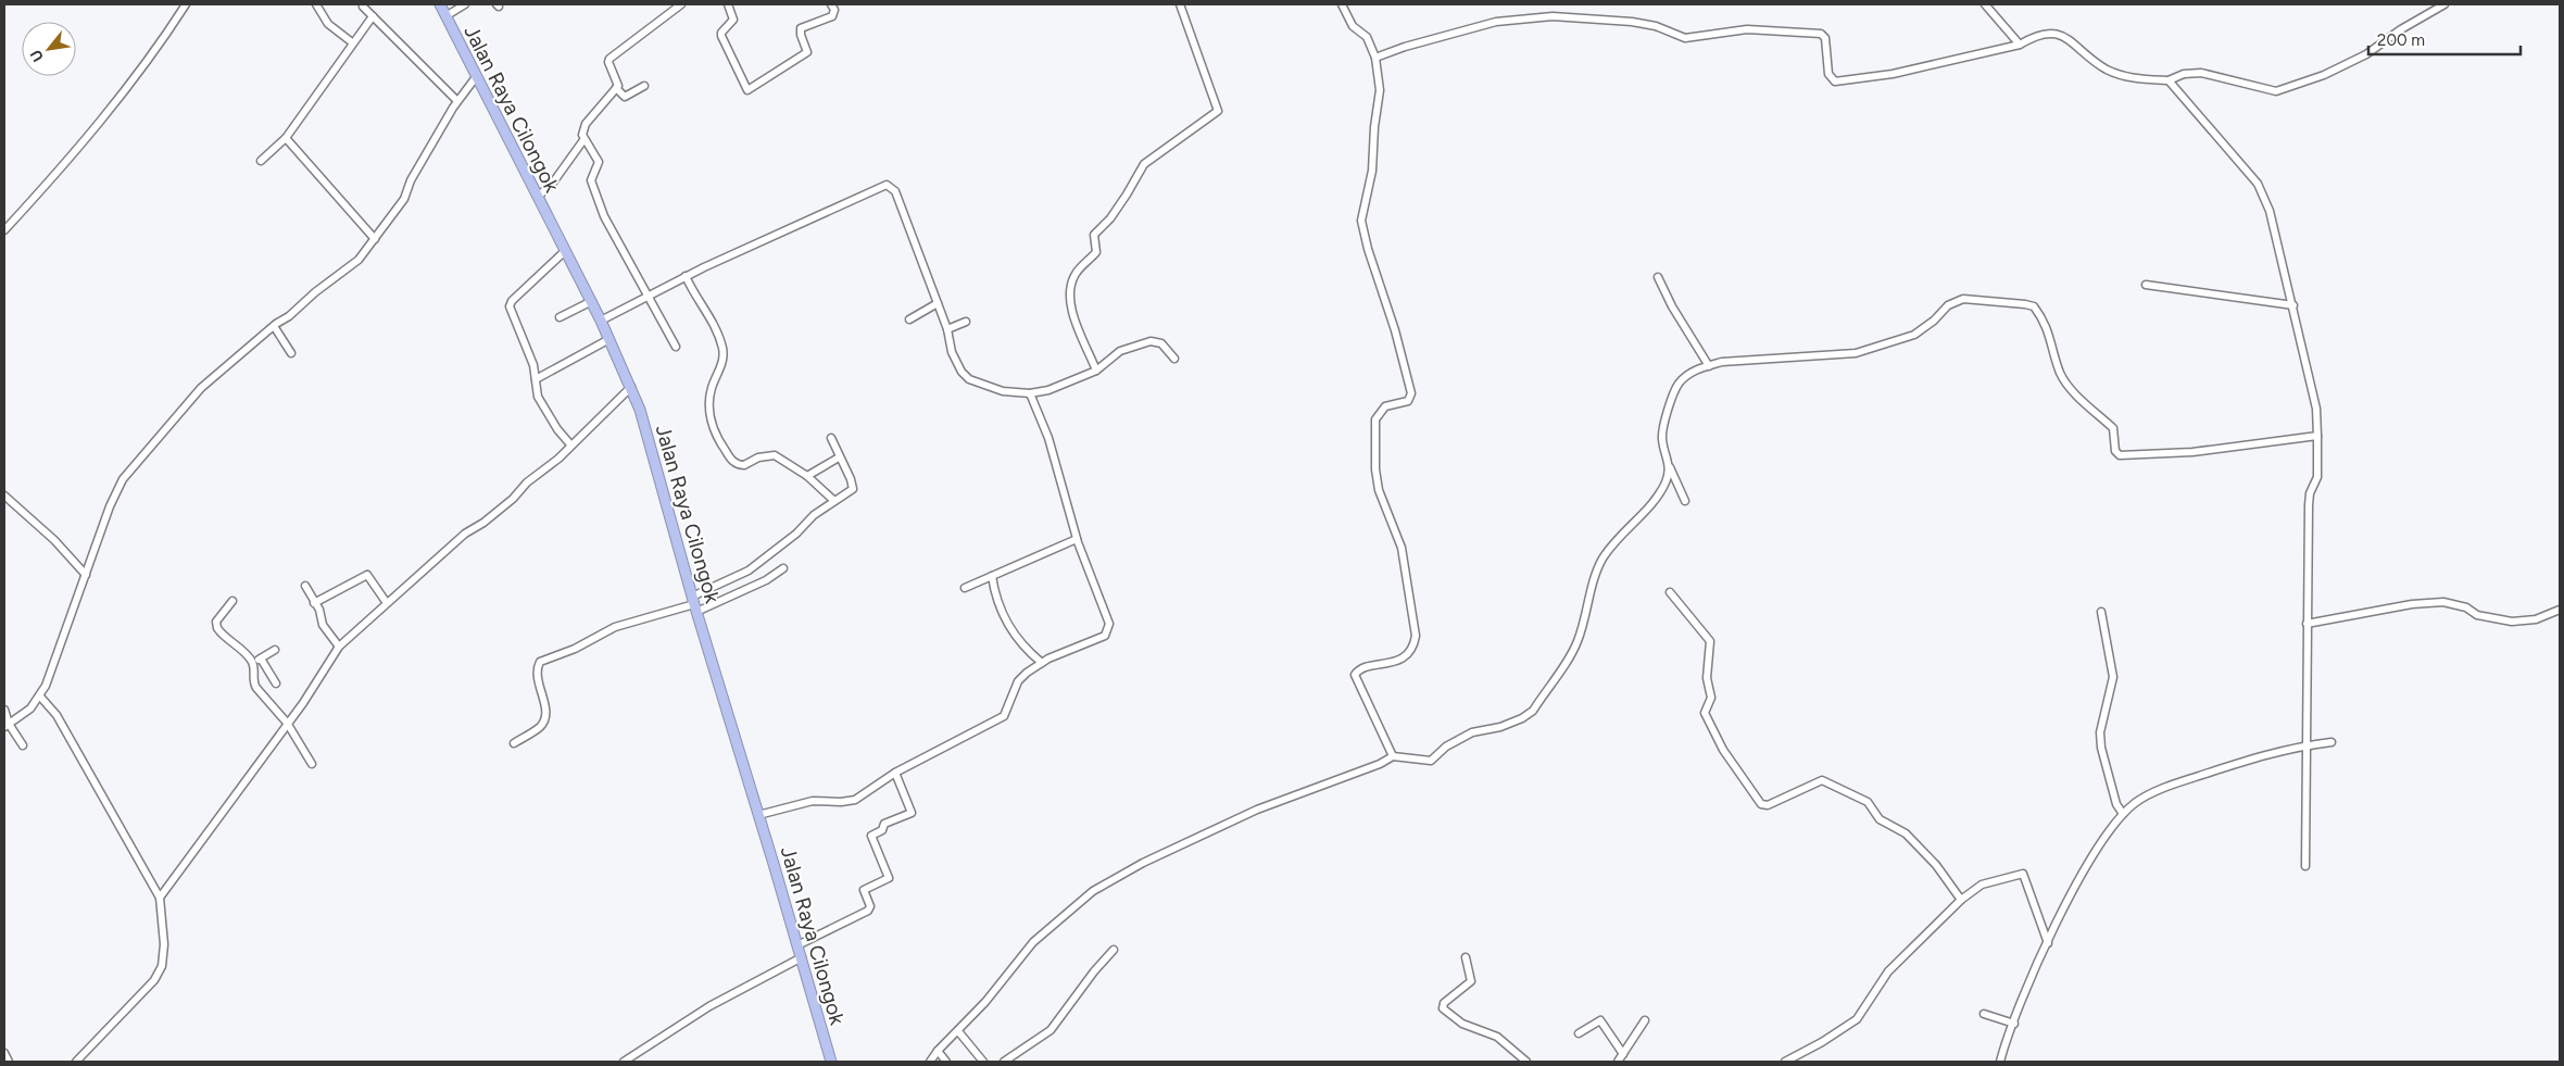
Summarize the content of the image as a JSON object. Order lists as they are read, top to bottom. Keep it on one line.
{"streets":{"highway":["Jalan Raya Cilongok"]},"scale_bar":"200 m","north":"bottom left"}
